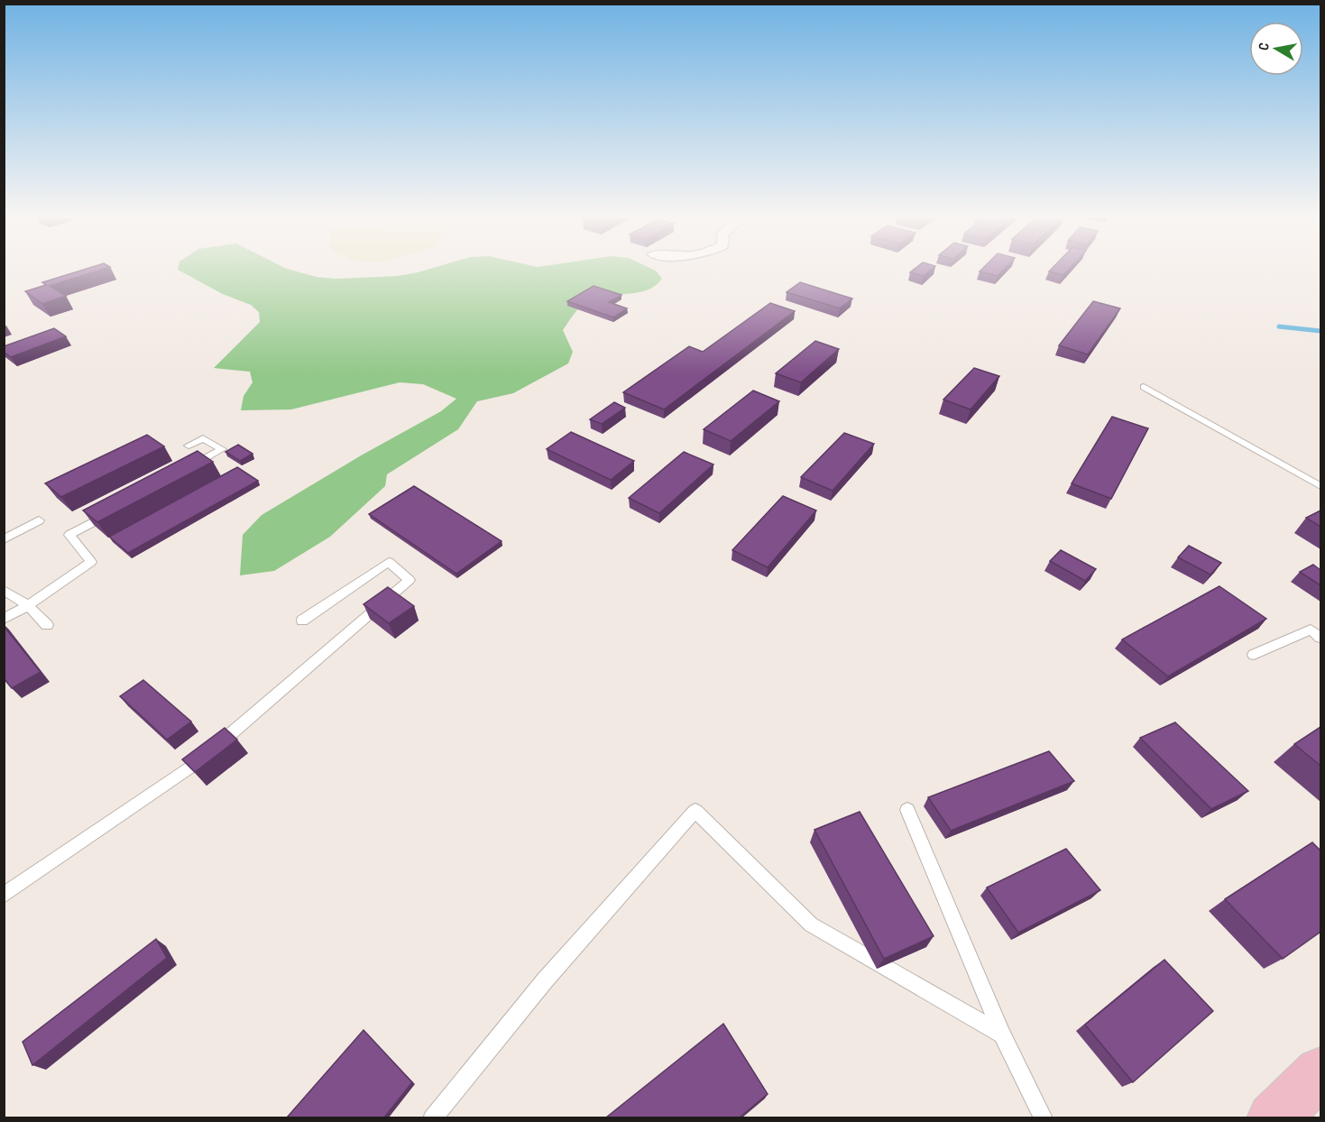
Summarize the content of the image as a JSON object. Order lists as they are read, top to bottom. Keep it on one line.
{"north":"left"}
